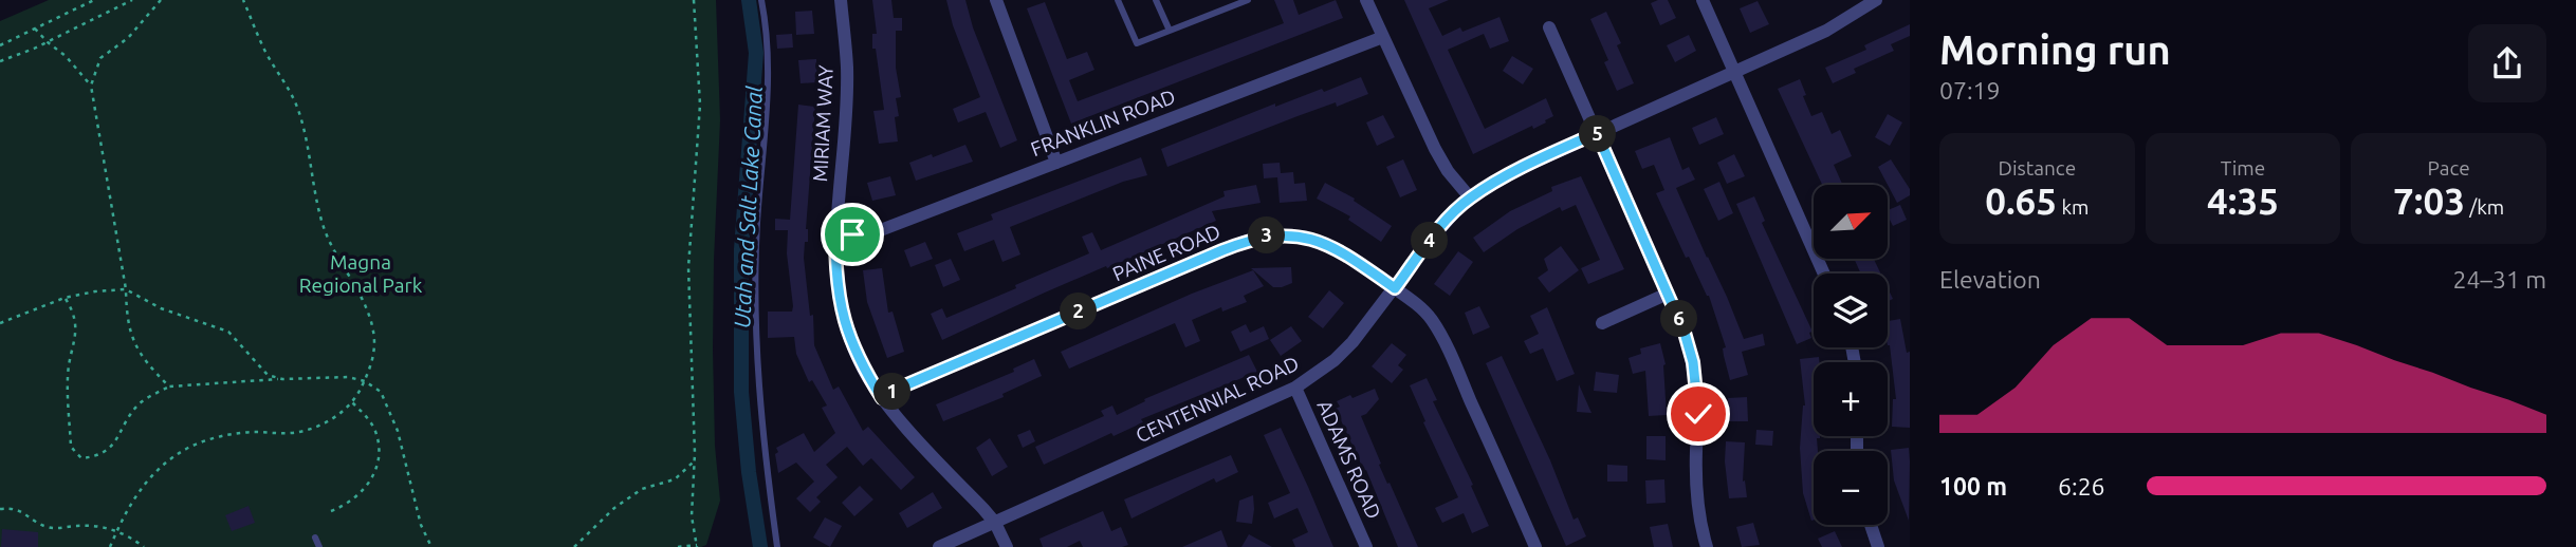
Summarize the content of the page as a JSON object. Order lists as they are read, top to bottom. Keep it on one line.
{"streets":{"street":["FRANKLIN ROAD","MIRIAM WAY","PAINE ROAD","CENTENNIAL ROAD","ADAMS ROAD"]},"crossings":[["FRANKLIN ROAD","MIRIAM WAY"],["MIRIAM WAY","PAINE ROAD"],["MIRIAM WAY","CENTENNIAL ROAD"],["PAINE ROAD","CENTENNIAL ROAD"],["CENTENNIAL ROAD","ADAMS ROAD"]],"water":["Utah and Salt Lake Canal"],"parks":["Magna Regional Park"],"north":"top right","page":{"heading":["Morning run","07:19"],"pins":["5","3","4","2","6","1"],"stats":[["Distance","0.65 km"],["Time","4:35"],["Pace","7:03 /km"]],"map_buttons":["+","−"],"chart":["Elevation","24–31 m"],"list":[{"name":"100 m","note":"6:26"}]}}
